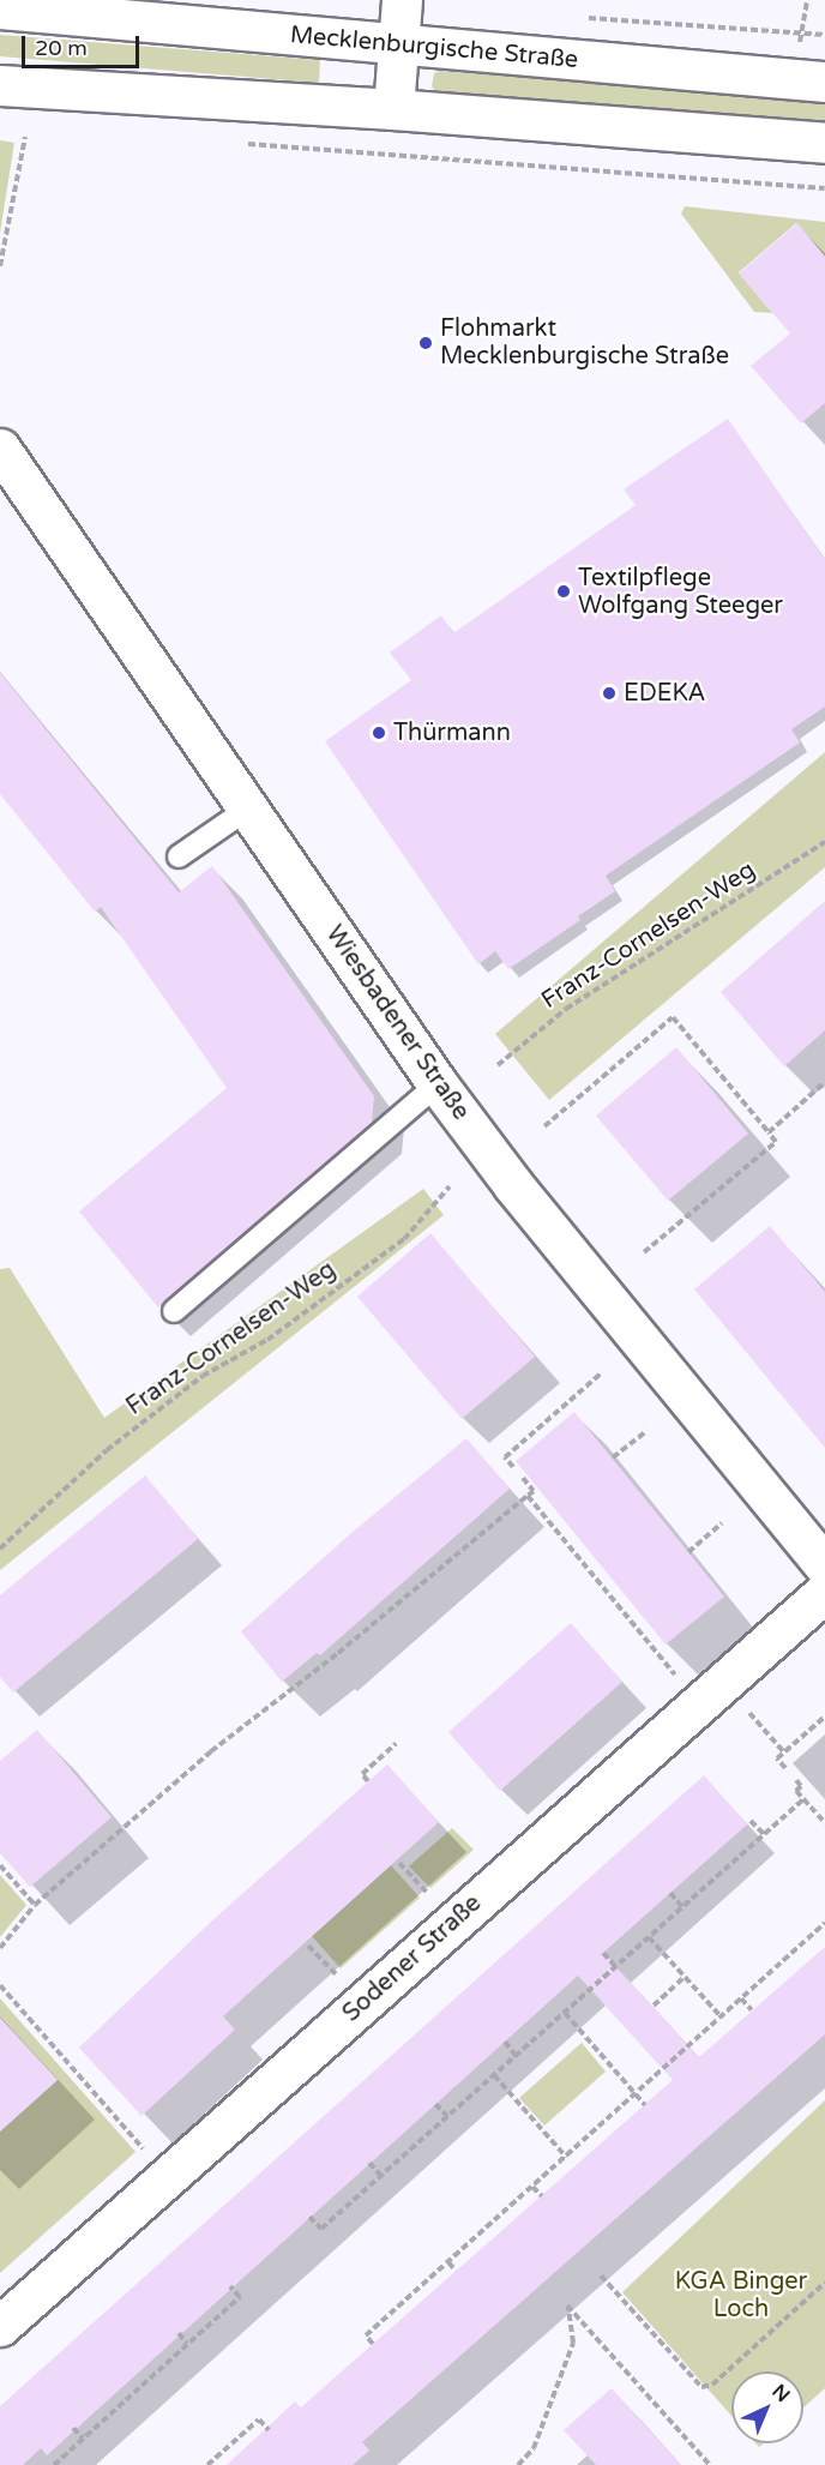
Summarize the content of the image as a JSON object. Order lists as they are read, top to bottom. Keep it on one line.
{"streets":{"street":["Mecklenburgische Straße","Wiesbadener Straße","Sodener Straße"],"path":["Franz-Cornelsen-Weg"]},"parks":["KGA Binger Loch"],"places":["Flohmarkt Mecklenburgische Straße","Textilpflege Wolfgang Steeger","EDEKA","Thürmann"],"scale_bar":"20 m","north":"top right"}
